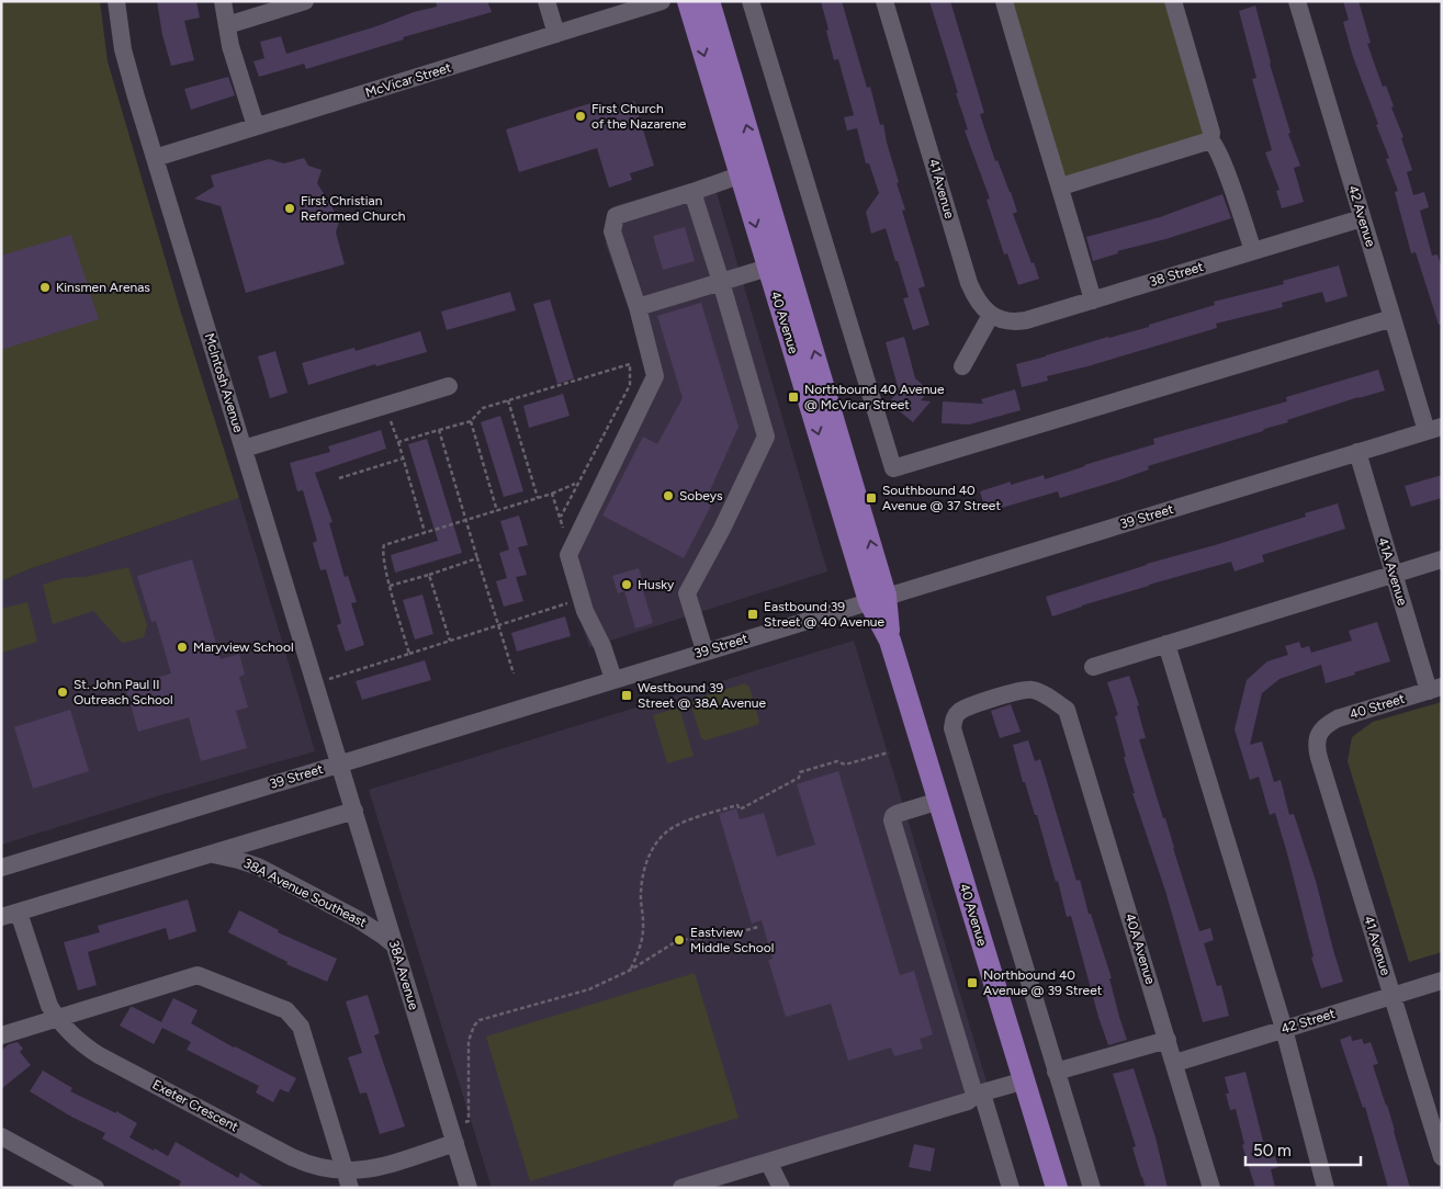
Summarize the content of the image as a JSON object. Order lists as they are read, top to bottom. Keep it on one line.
{"streets":{"main road":["40 Avenue"],"street":["McVicar Street","41 Avenue","42 Avenue","38 Street","McIntosh Avenue","39 Street","41A Avenue","40 Street","38A Avenue Southeast","40A Avenue","38A Avenue","42 Street","Exeter Crescent"]},"crossings":[["McVicar Street","McIntosh Avenue"],["41 Avenue","38 Street"],["41 Avenue","40 Street"],["41 Avenue","42 Street"],["42 Avenue","38 Street"],["42 Avenue","39 Street"],["40 Avenue","39 Street"],["McIntosh Avenue","39 Street"],["McIntosh Avenue","38A Avenue"],["39 Street","41A Avenue"],["39 Street","38A Avenue"],["41A Avenue","40 Street"],["38A Avenue Southeast","38A Avenue"],["40A Avenue","42 Street"],["38A Avenue","Exeter Crescent"]],"places":{"other":["First Church of the Nazarene","First Christian Reformed Church","Kinsmen Arenas","Sobeys","Husky","Maryview School","St. John Paul II Outreach School","Eastview Middle School"],"transit":["Northbound 40 Avenue @ McVicar Street","Southbound 40 Avenue @ 37 Street","Eastbound 39 Street @ 40 Avenue","Westbound 39 Street @ 38A Avenue","Northbound 40 Avenue @ 39 Street"]},"scale_bar":"50 m"}
